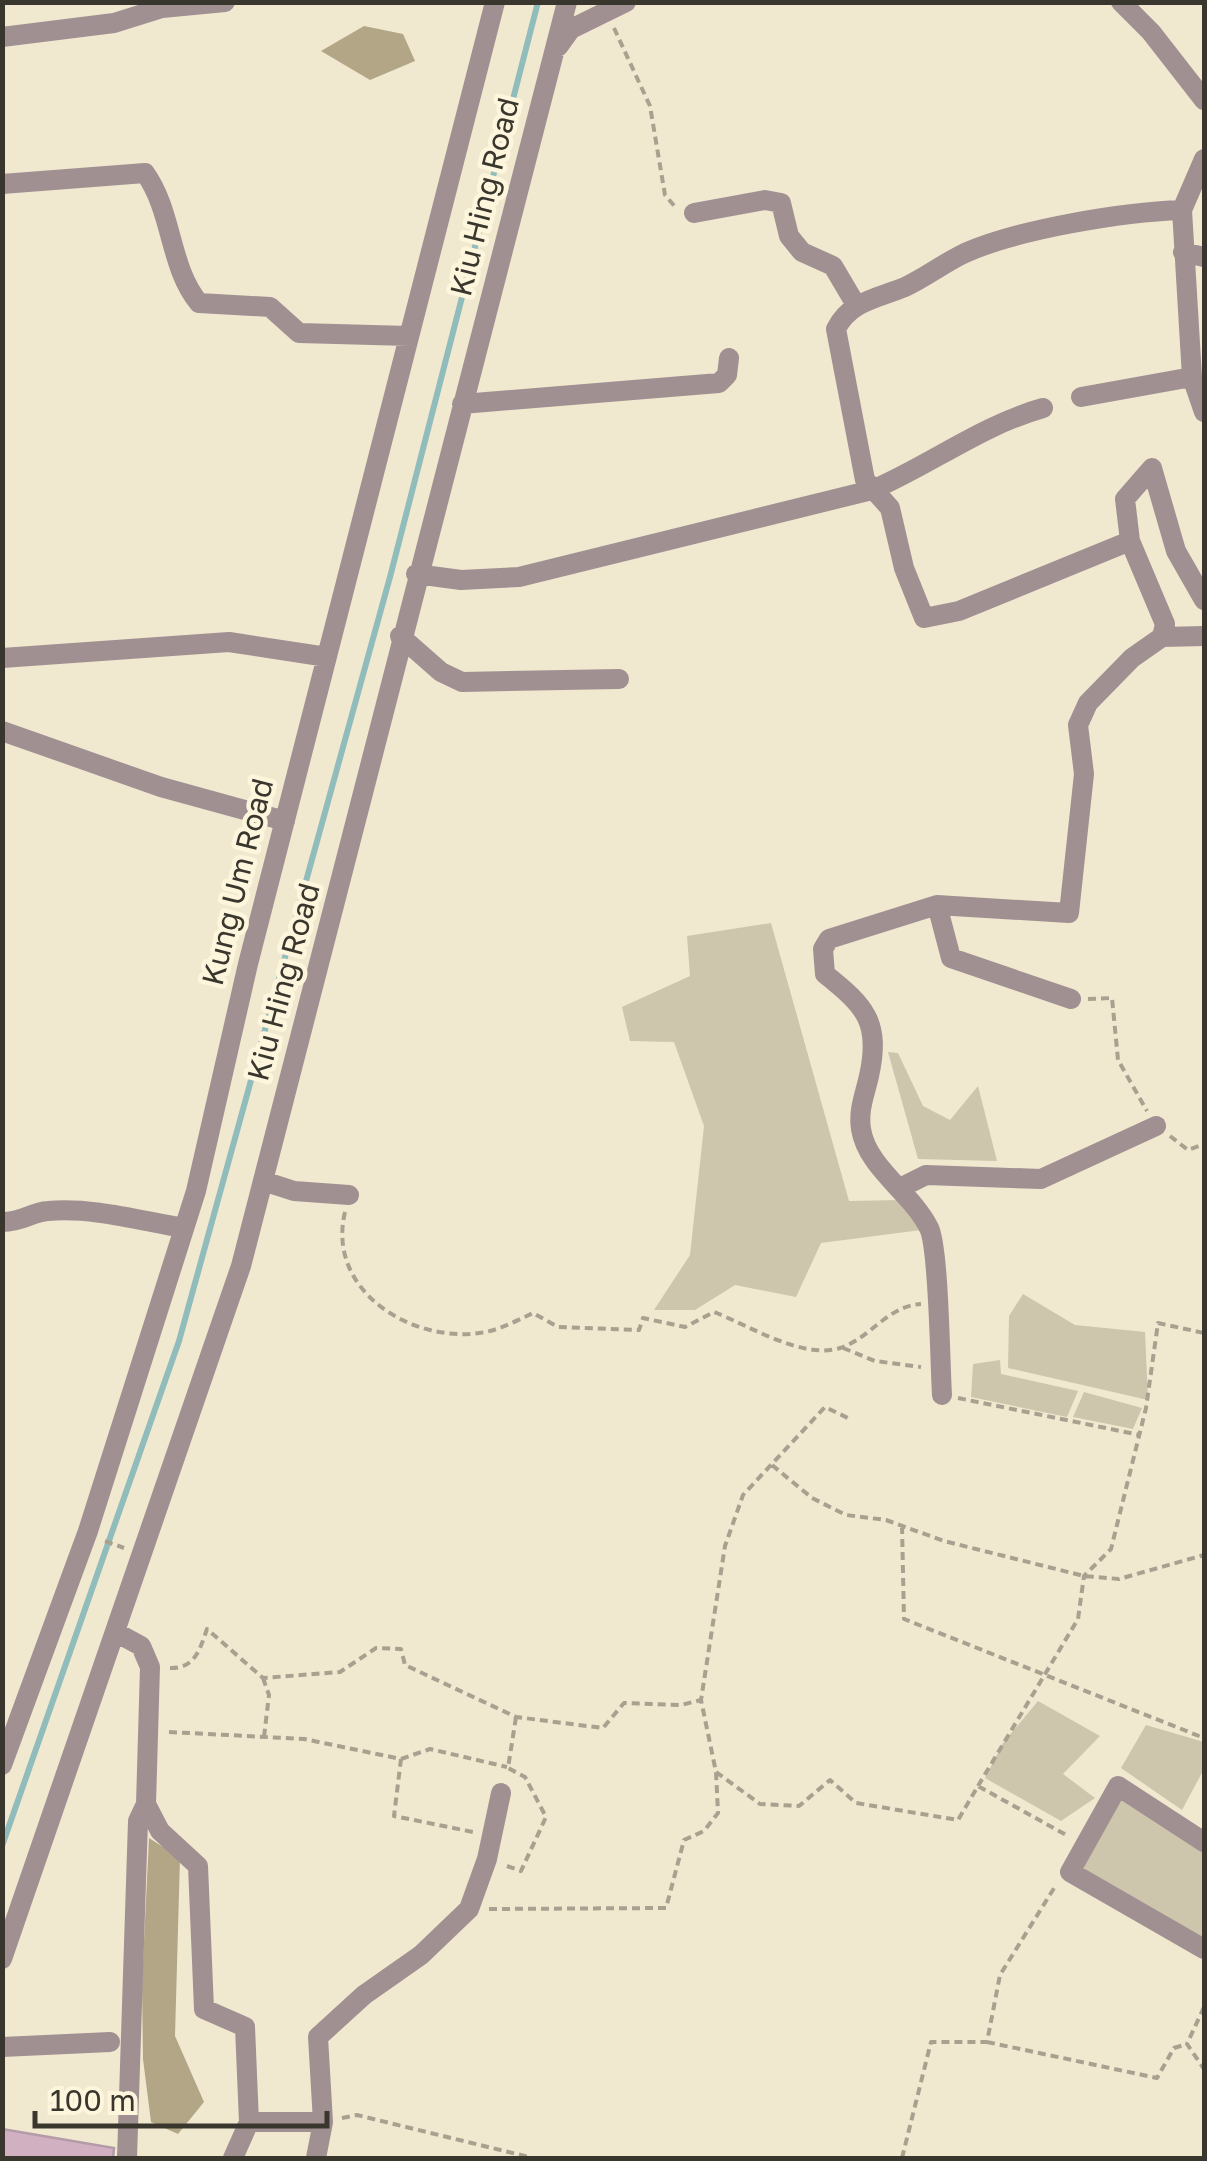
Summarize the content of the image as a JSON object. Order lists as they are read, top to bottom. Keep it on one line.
{"streets":{"street":["Kiu Hing Road","Kung Um Road"]},"scale_bar":"100 m"}
